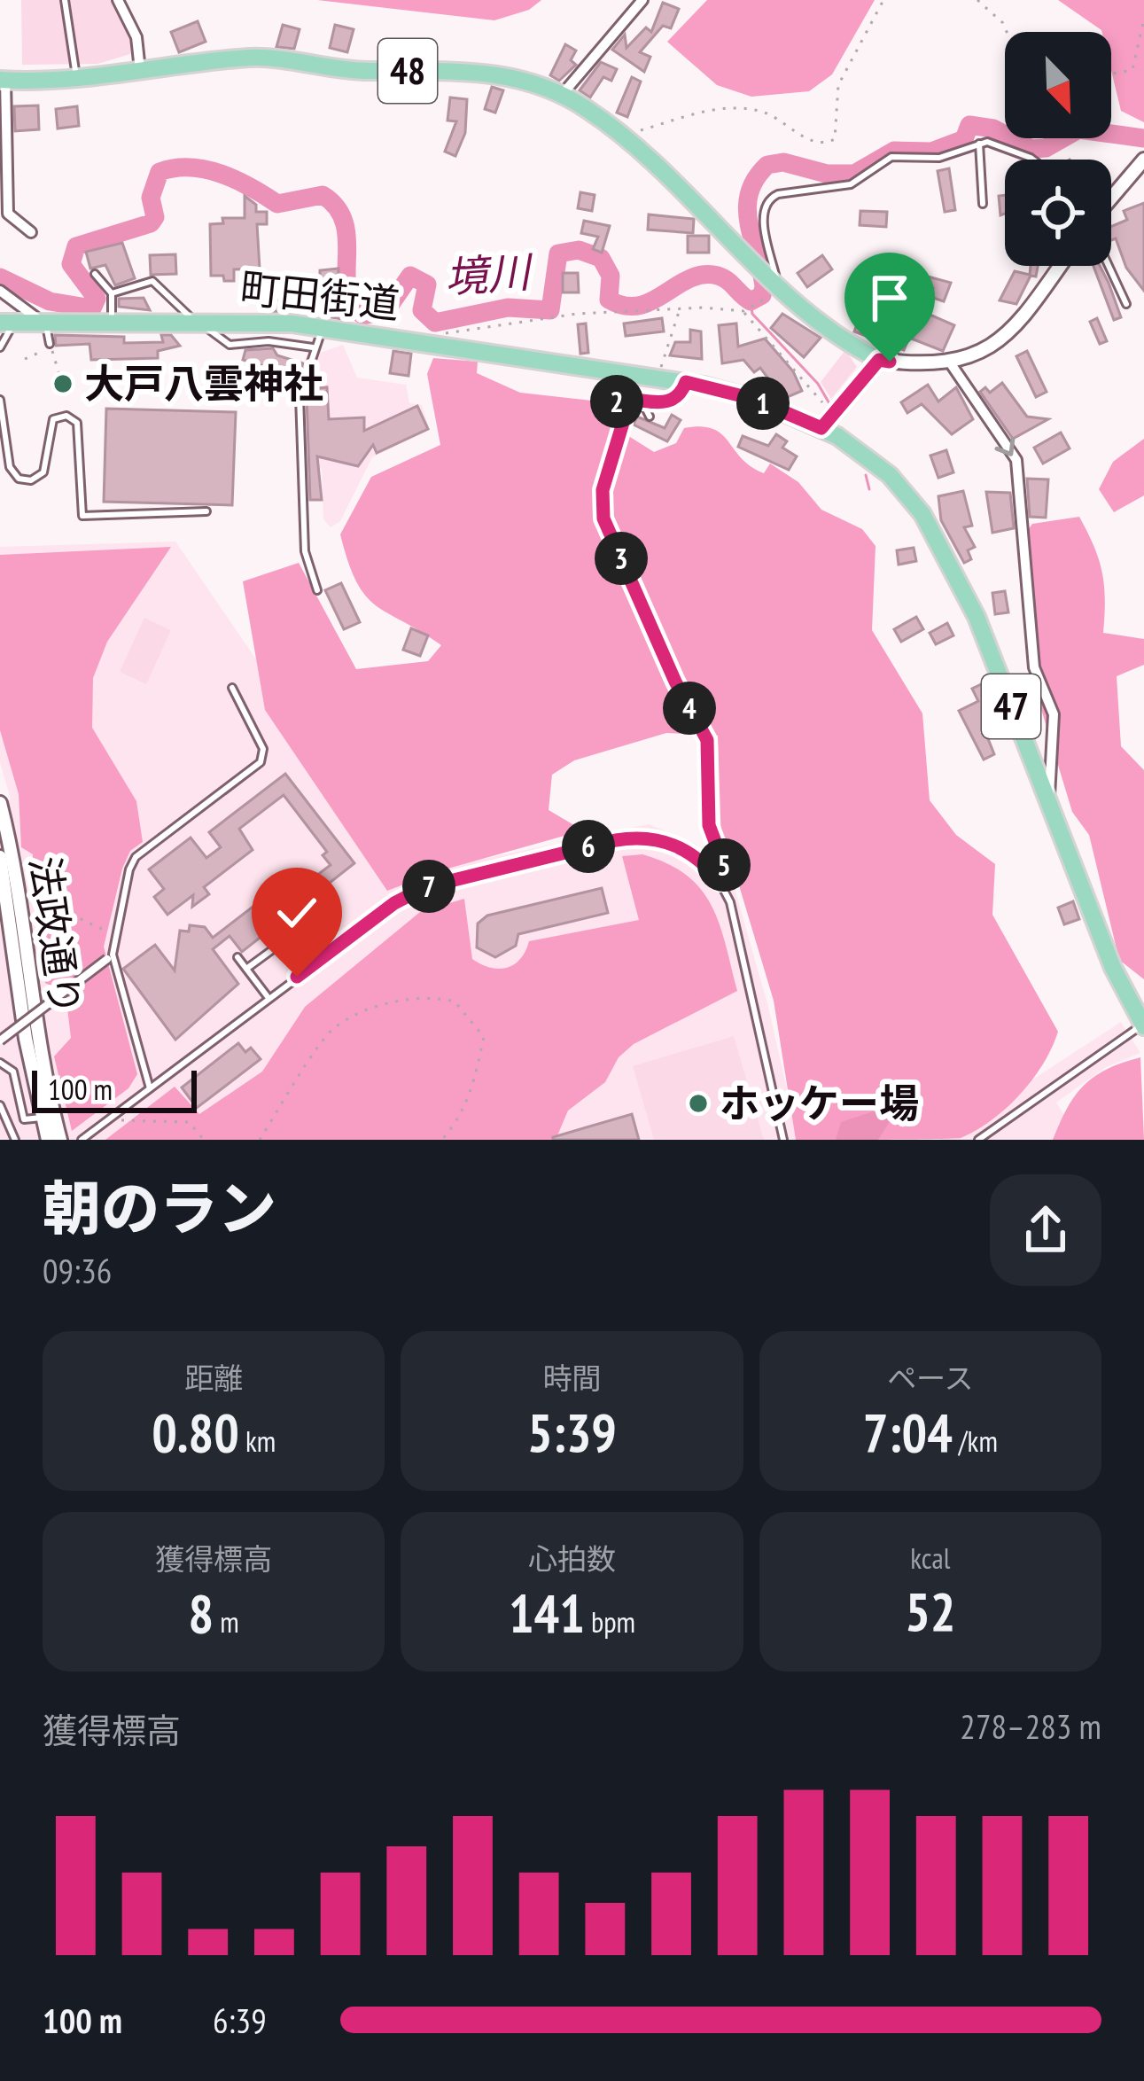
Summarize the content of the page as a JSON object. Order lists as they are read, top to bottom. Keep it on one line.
{"streets":{"main road":["48","町田街道","47"],"street":["法政通り"]},"water":["境川"],"places":["大戸八雲神社","ホッケー場"],"scale_bar":"100 m","north":"bottom right","page":{"pins":["2","1","3","4","6","5","7"],"scale":"100 m","heading":["朝のラン","09:36"],"stats":[["距離","0.80 km"],["時間","5:39"],["ペース","7:04 /km"],["獲得標高","8 m"],["心拍数","141 bpm"],["kcal","52"]],"chart":["獲得標高","278–283 m"],"list":[{"name":"100 m","note":"6:39"}]}}
